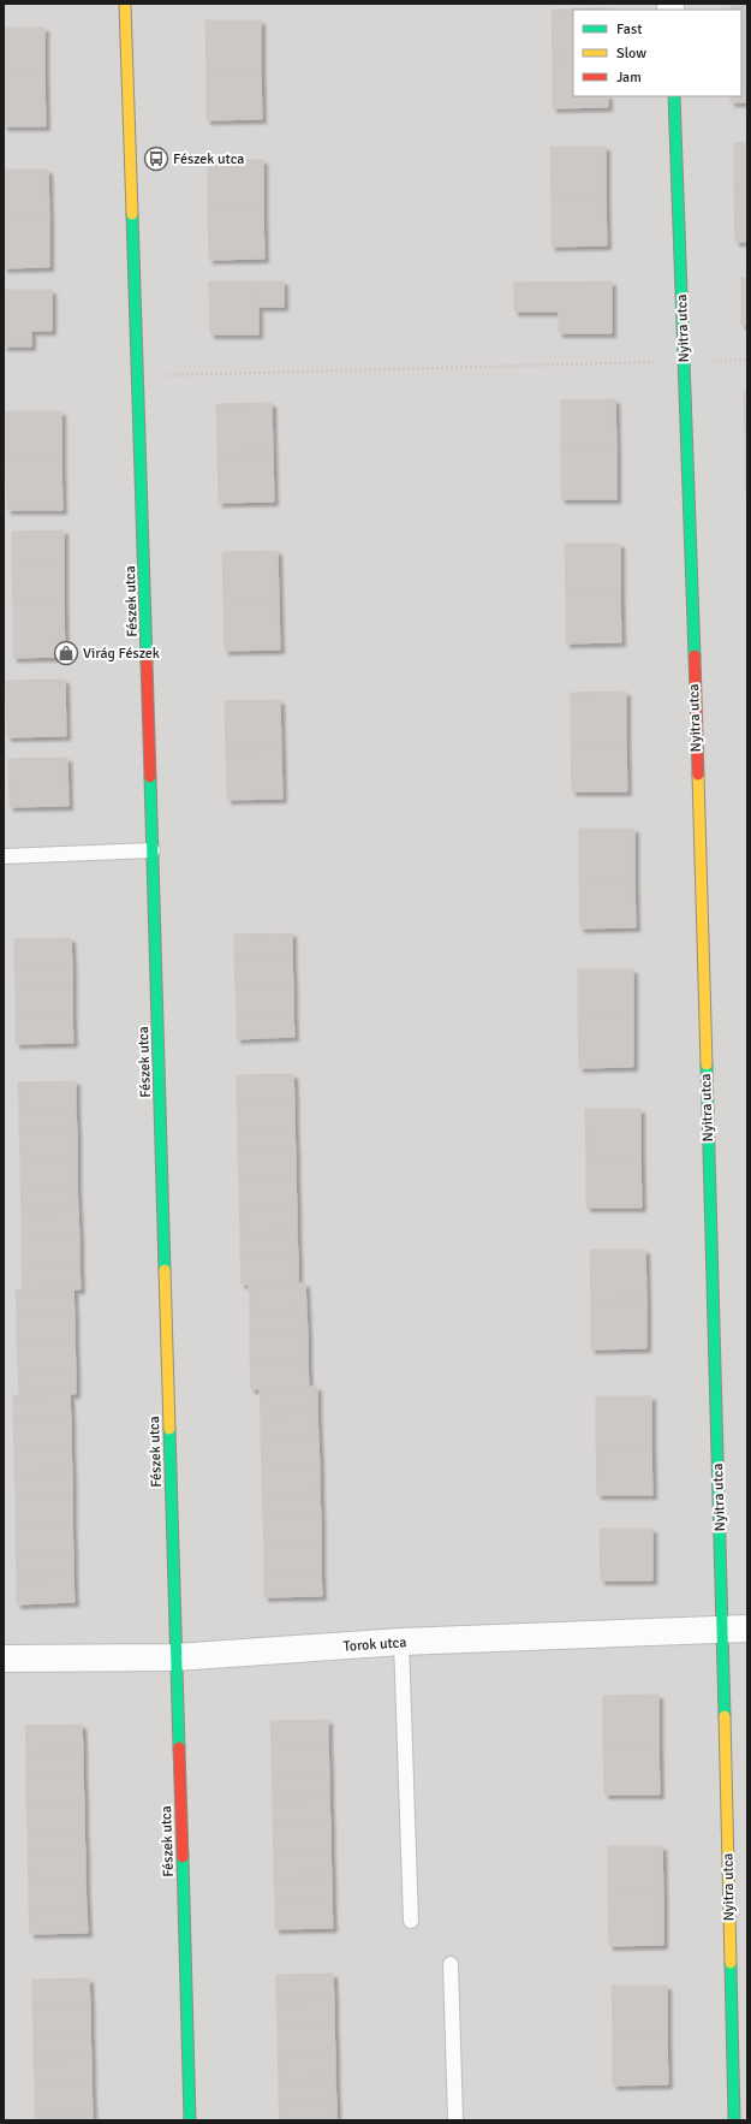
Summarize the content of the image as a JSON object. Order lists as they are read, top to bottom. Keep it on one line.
{"streets":{"street":["Nyitra utca","Fészek utca","Torok utca"]},"crossings":[["Nyitra utca","Torok utca"],["Fészek utca","Torok utca"]],"places":{"bus stop":["Fészek utca"],"shop":["Virág Fészek"]},"legend":["Fast","Slow","Jam"]}
